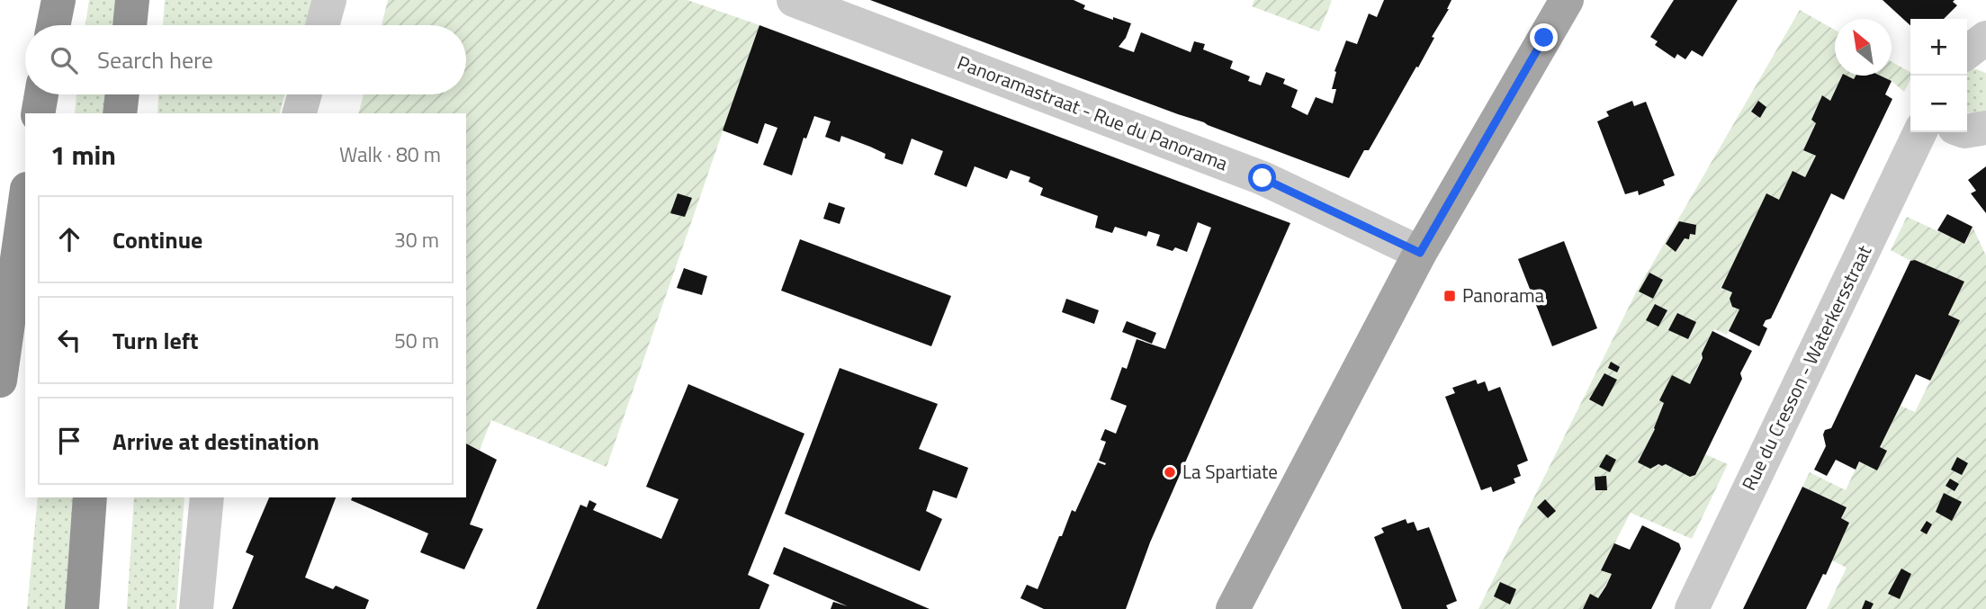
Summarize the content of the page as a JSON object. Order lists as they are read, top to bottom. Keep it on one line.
{"streets":{"street":["Panoramastraat - Rue du Panorama","Rue du Cresson - Waterkersstraat"]},"places":{"transit":["Panorama"],"other":["La Spartiate"]},"north":"top left","page":{"map_buttons":["+","−"],"search":"Search here","heading":["1 min","Walk · 80 m"],"list":[["Continue","30 m"],["Turn left","50 m"],"Arrive at destination"]}}
